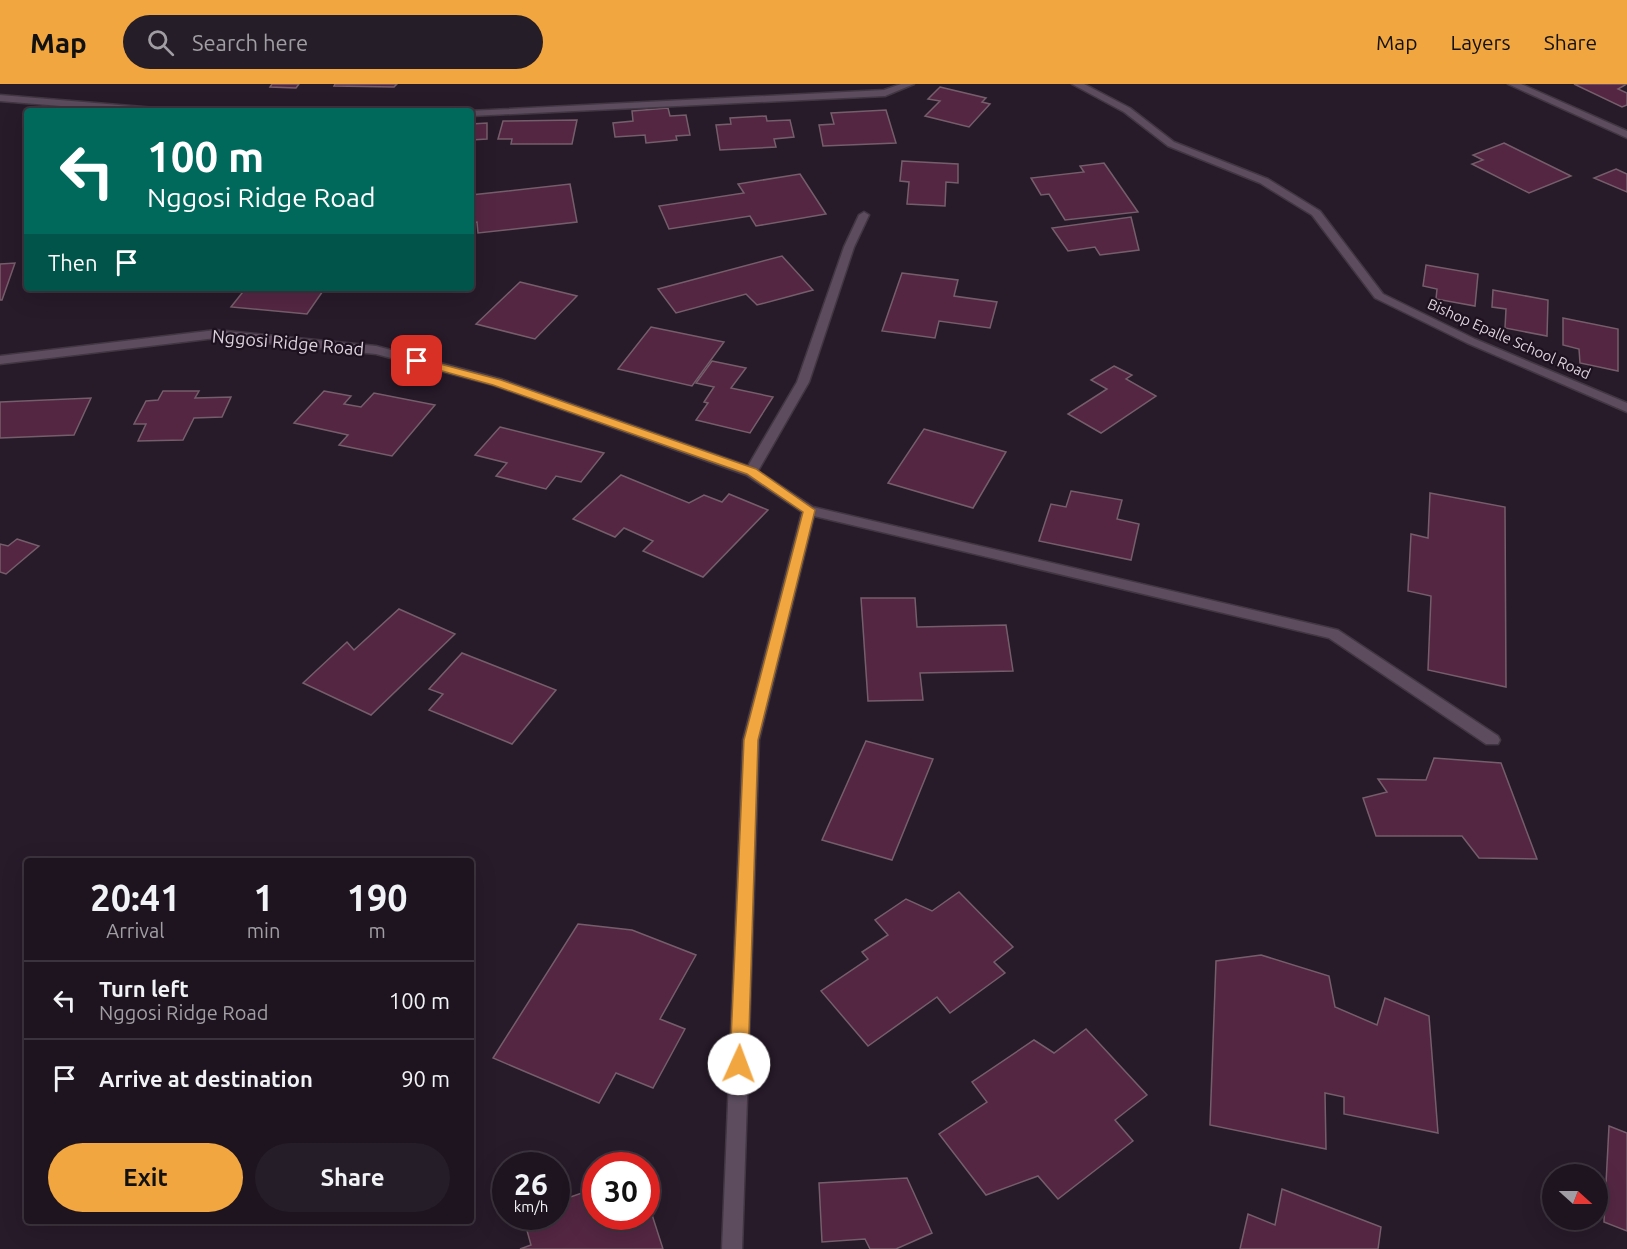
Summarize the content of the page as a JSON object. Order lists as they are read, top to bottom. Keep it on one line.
{"streets":{"street":["Bishop Epalle School Road","Nggosi Ridge Road"]},"north":"right","page":{"header":"Map","search":"Search here","nav":["Map","Layers","Share"],"turn":["100 m","Nggosi Ridge Road"],"then":"Then","eta":["20:41","Arrival","1","min","190","m"],"list":[{"name":"Turn left","note":"Nggosi Ridge Road","value":"100 m"},{"name":"Arrive at destination","value":"90 m"}],"buttons":["Exit","Share"],"speed":"26 km/h","limit":"30"}}
